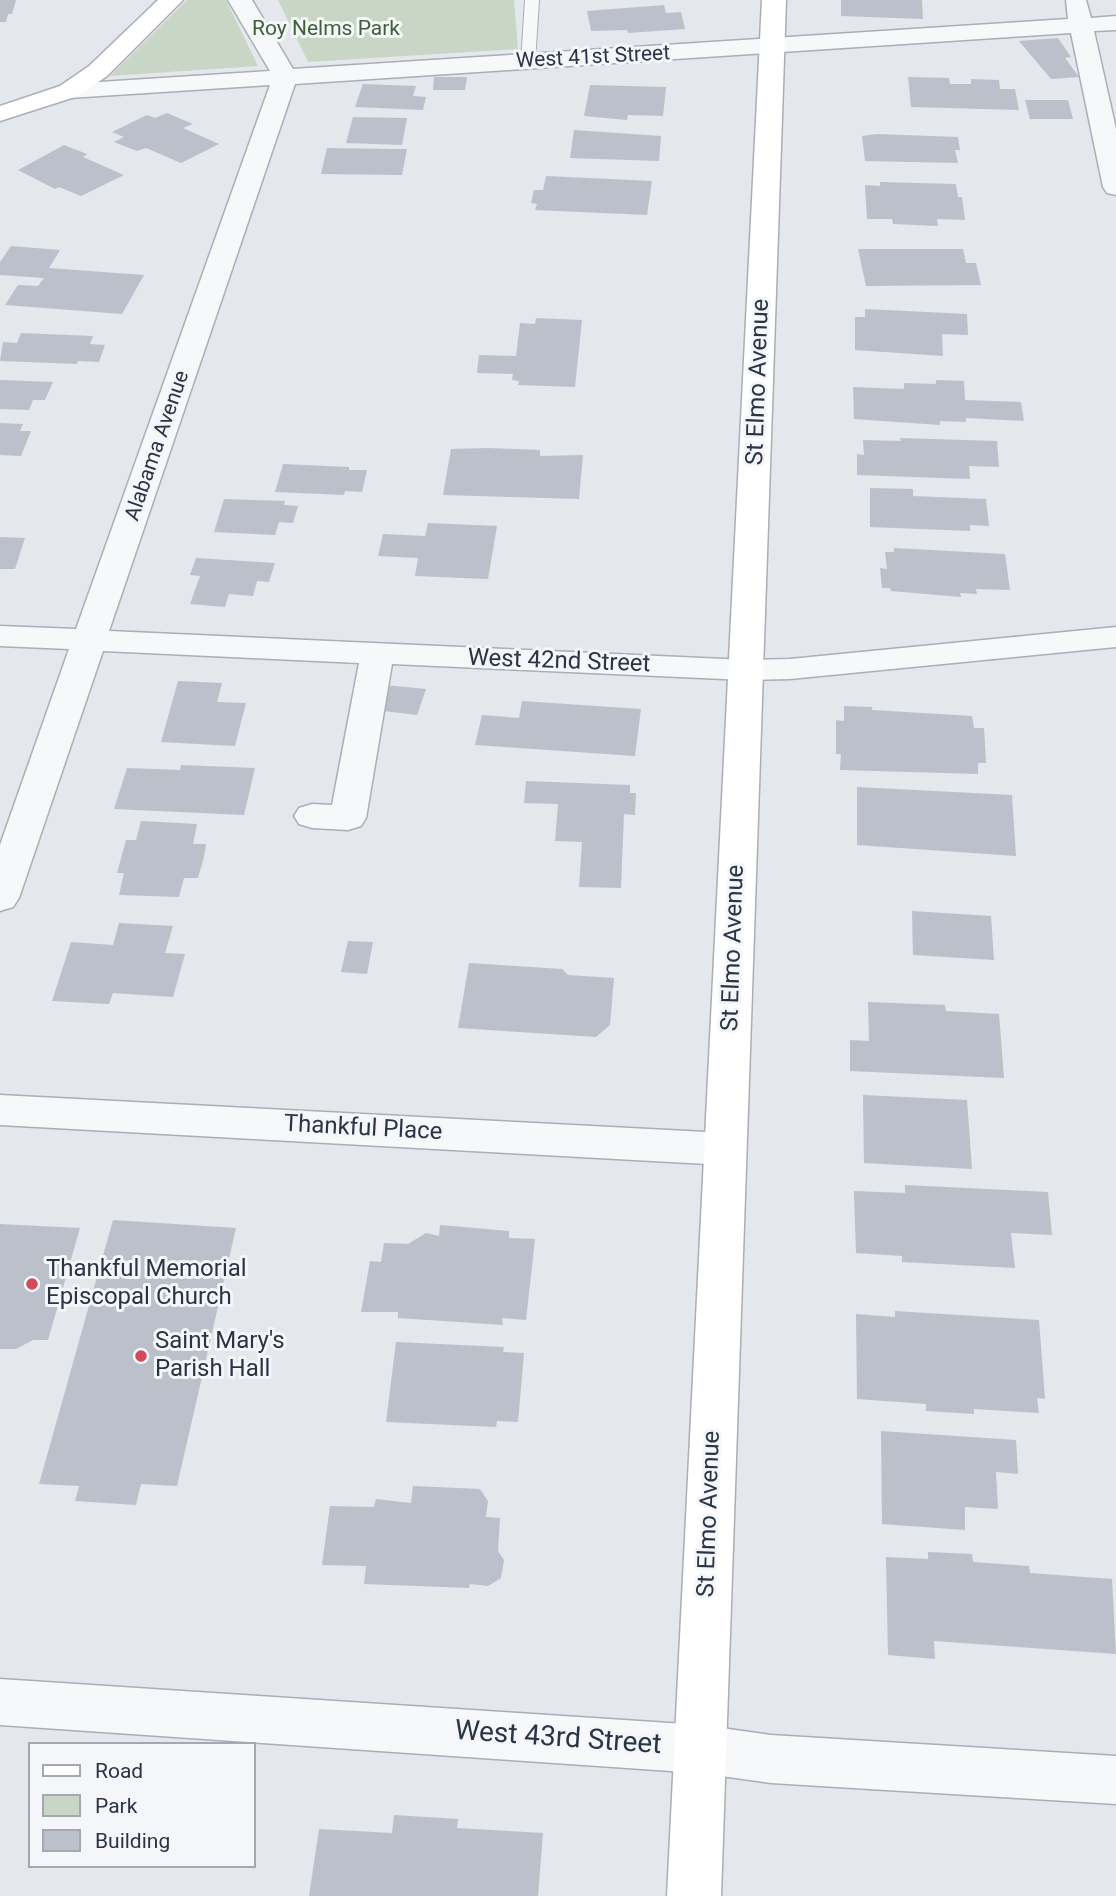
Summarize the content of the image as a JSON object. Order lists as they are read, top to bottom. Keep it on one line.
{"streets":{"main road":["St Elmo Avenue"],"street":["West 41st Street","Alabama Avenue","West 42nd Street","Thankful Place","West 43rd Street"]},"crossings":[["West 41st Street","St Elmo Avenue"],["West 41st Street","Alabama Avenue"],["St Elmo Avenue","West 42nd Street"],["St Elmo Avenue","Thankful Place"],["St Elmo Avenue","West 43rd Street"],["Alabama Avenue","West 42nd Street"]],"parks":["Roy Nelms Park"],"places":["Thankful Memorial Episcopal Church","Saint Mary's Parish Hall"],"legend":["Road","Park","Building"]}
